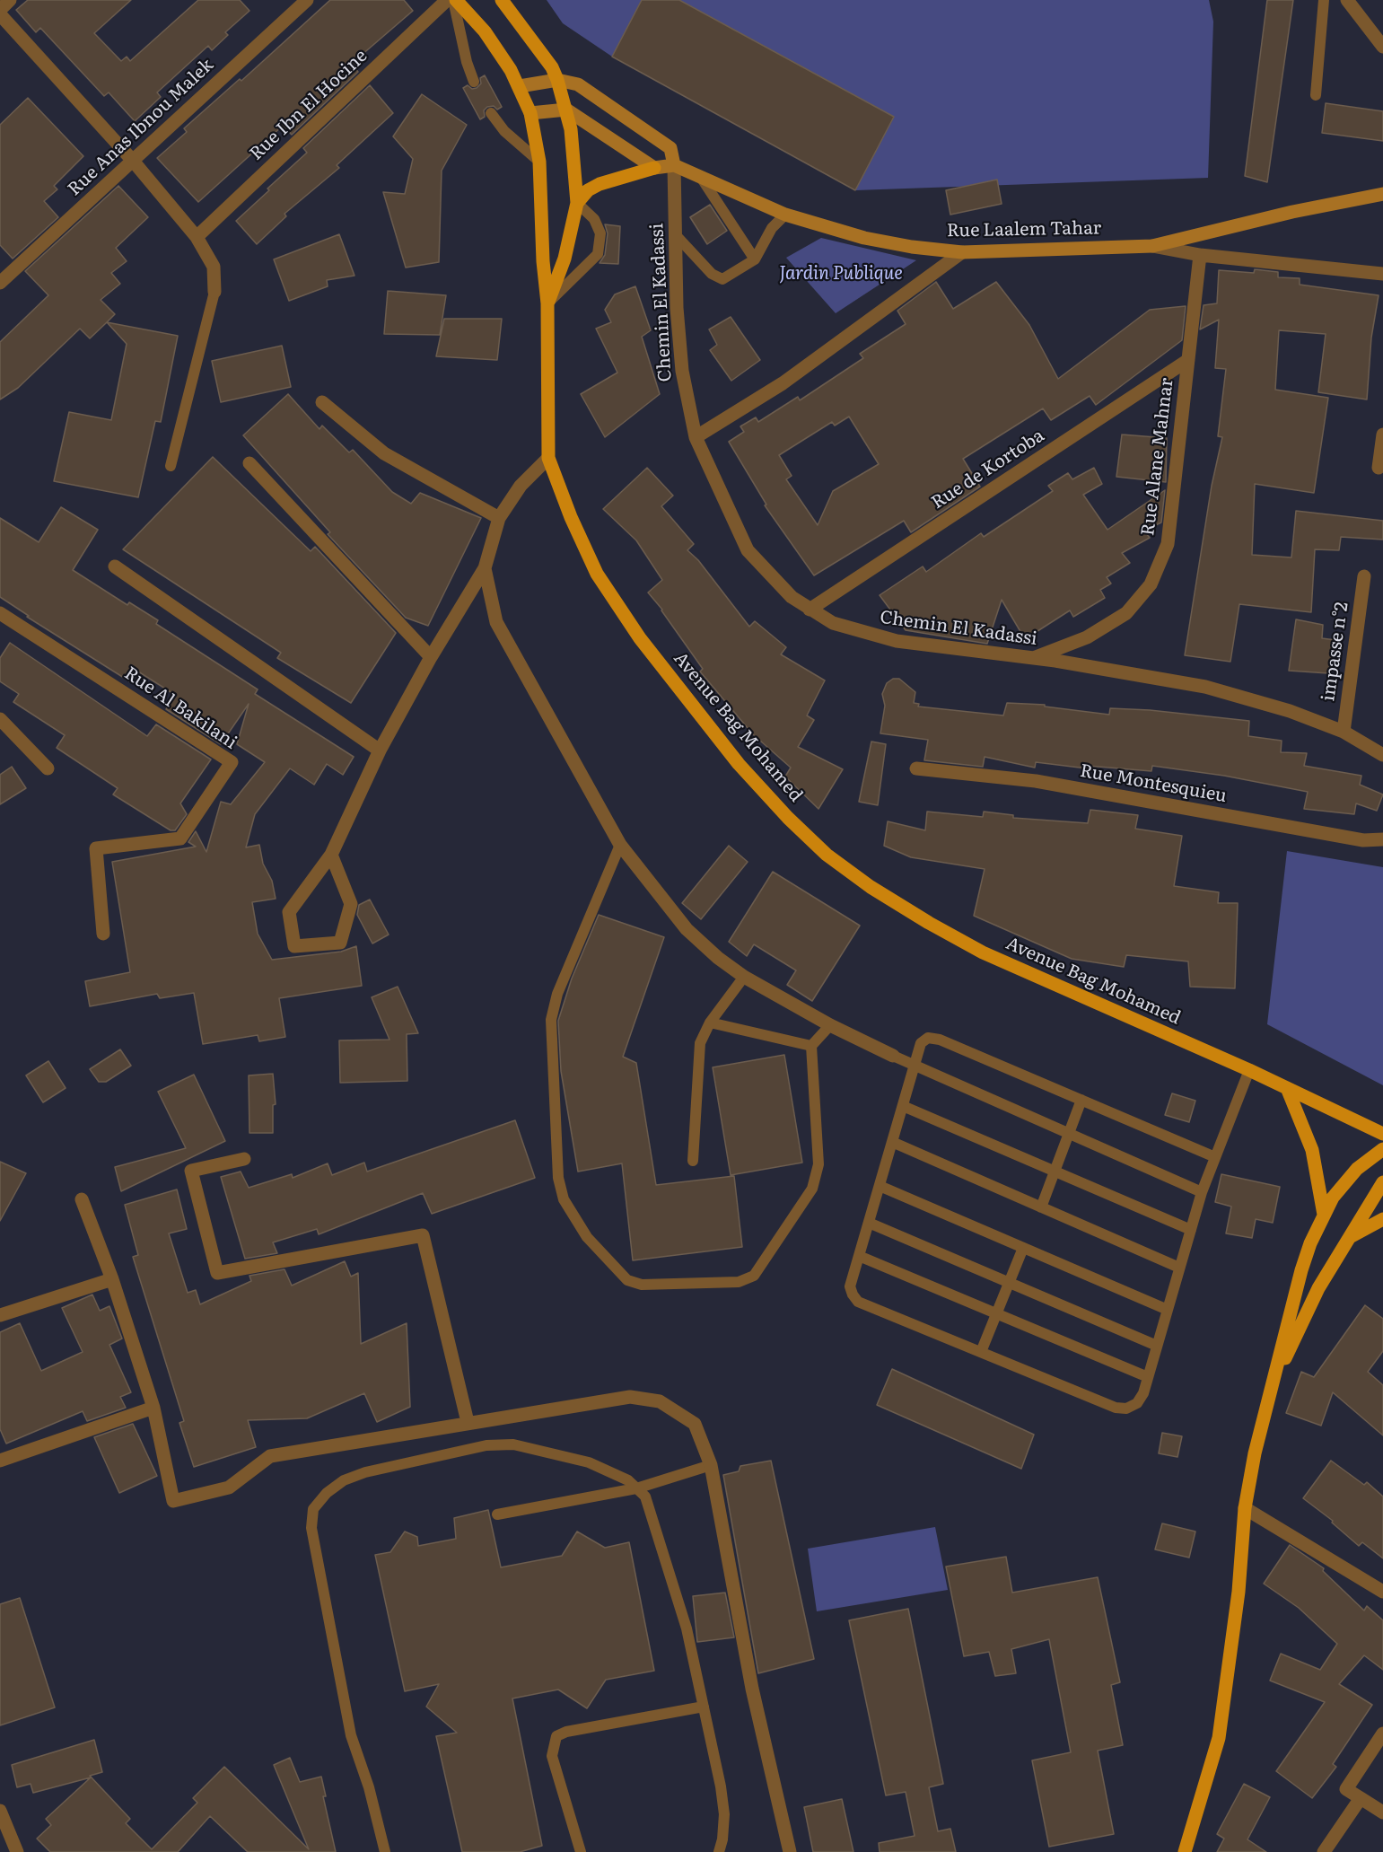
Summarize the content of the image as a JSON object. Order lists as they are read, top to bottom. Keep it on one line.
{"streets":{"main road":["Rue Laalem Tahar","Avenue Bag Mohamed"],"street":["Rue Ibn El Hocine","Rue Anas Ibnou Malek","Chemin El Kadassi","Rue Alane Mahnar","Rue de Kortoba","impasse n°2","Rue Al Bakilani","Rue Montesquieu"]},"crossings":[["Rue Laalem Tahar","Chemin El Kadassi"],["Chemin El Kadassi","Rue Alane Mahnar"],["Chemin El Kadassi","Rue de Kortoba"],["Chemin El Kadassi","impasse n°2"],["Rue Alane Mahnar","Rue de Kortoba"]],"parks":["Jardin Publique"]}
